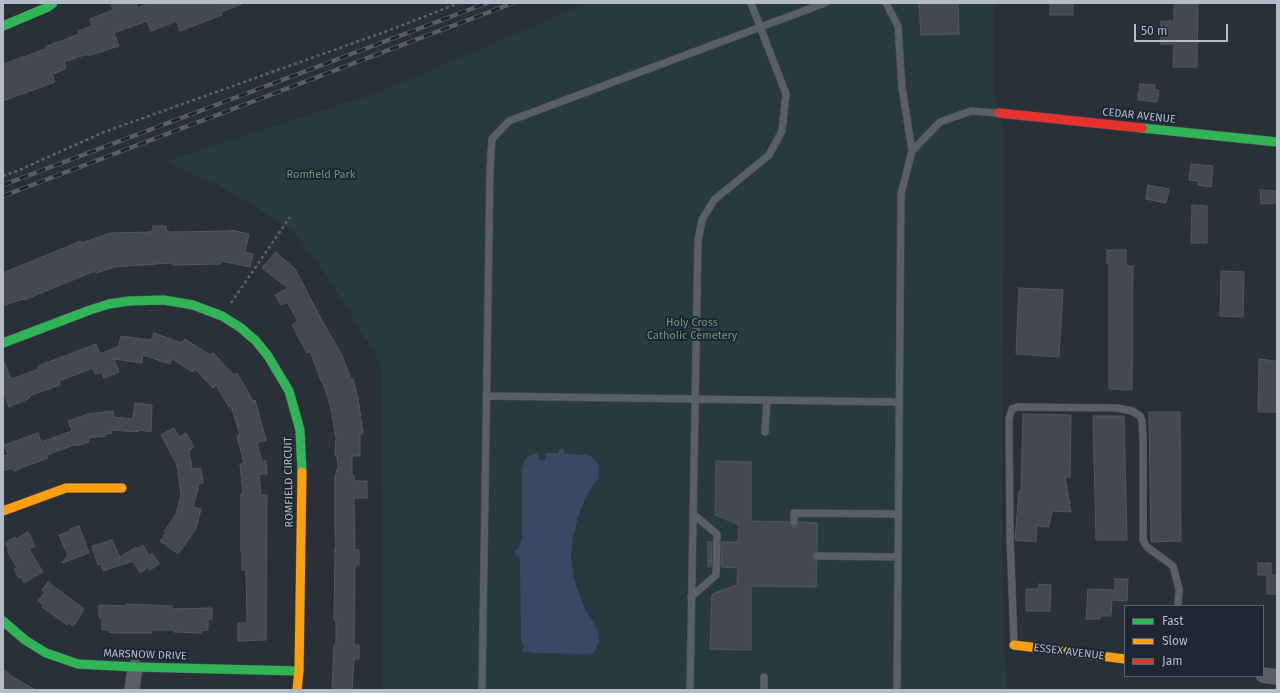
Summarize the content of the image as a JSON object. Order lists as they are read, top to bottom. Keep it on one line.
{"streets":{"street":["CEDAR AVENUE","ROMFIELD CIRCUIT","ESSEX AVENUE","MARSNOW DRIVE"]},"crossings":[["ROMFIELD CIRCUIT","MARSNOW DRIVE"]],"parks":["Romfield Park","Holy Cross Catholic Cemetery"],"legend":["Fast","Slow","Jam"],"scale_bar":"50 m"}
